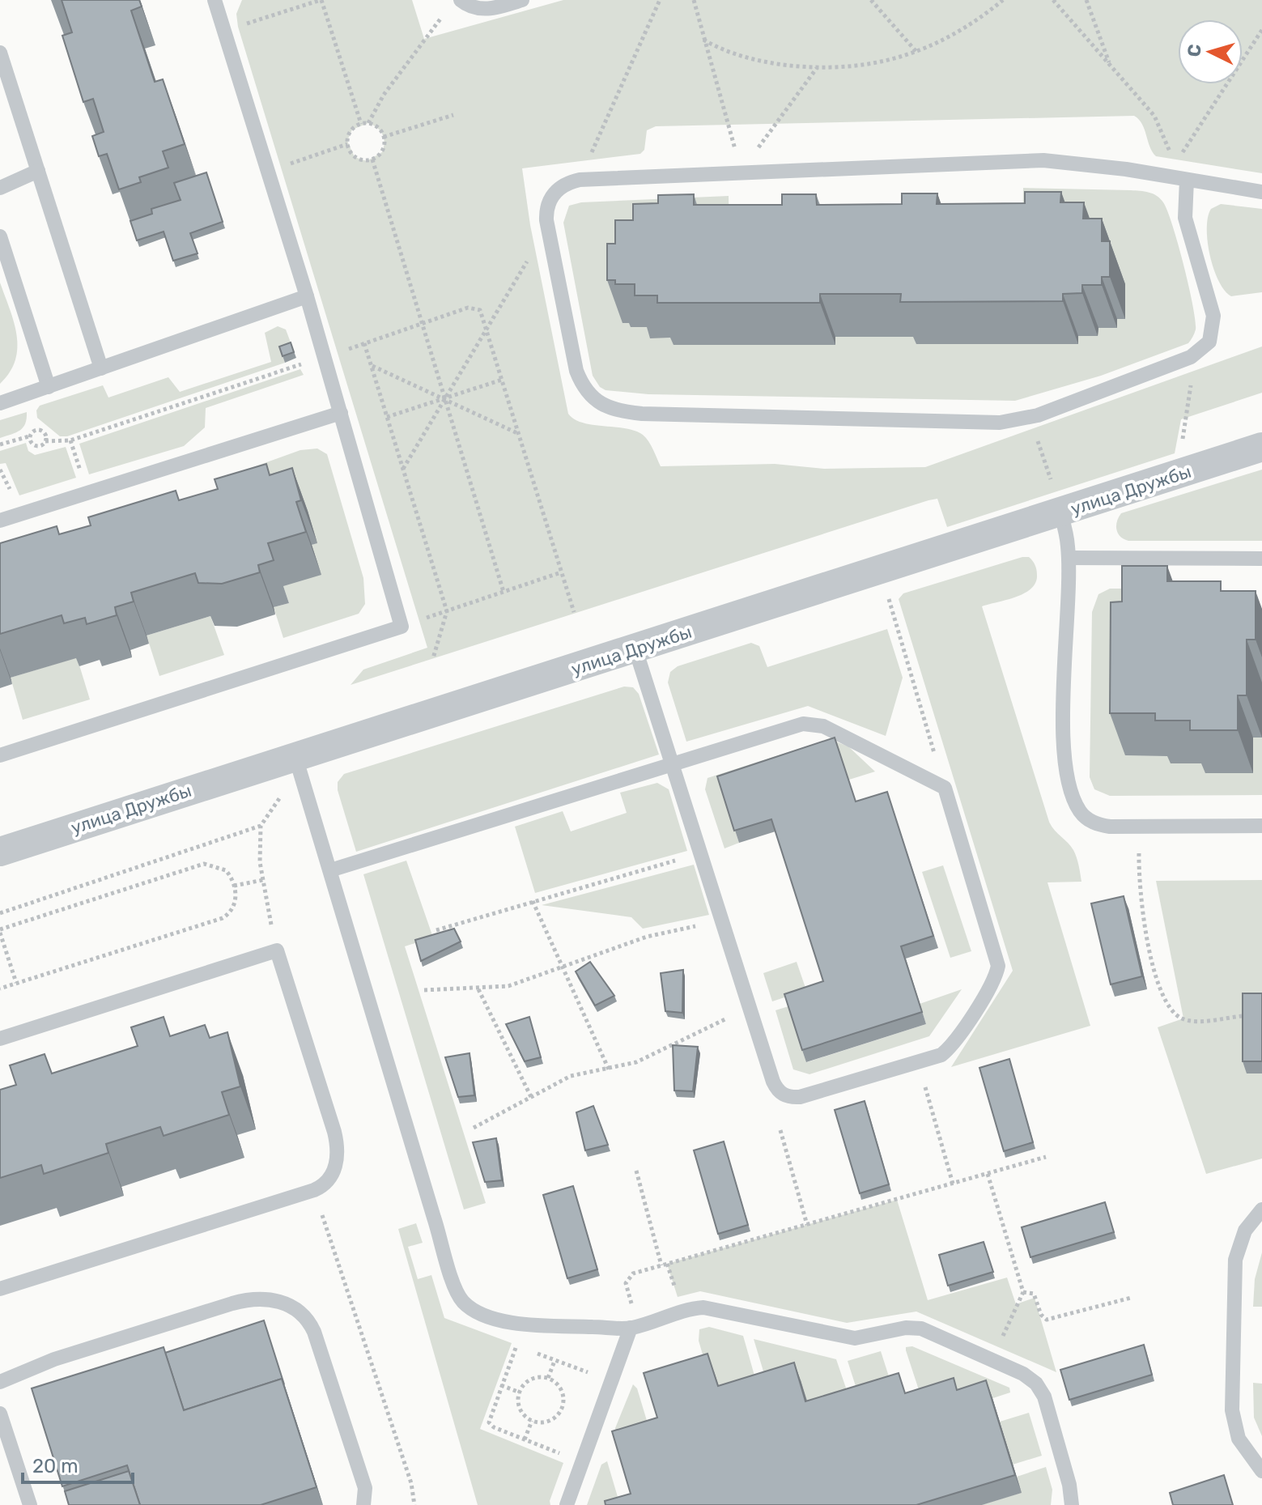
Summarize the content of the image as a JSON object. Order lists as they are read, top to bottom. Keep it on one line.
{"streets":{"street":["улица Дружбы"]},"scale_bar":"20 m","north":"left"}
